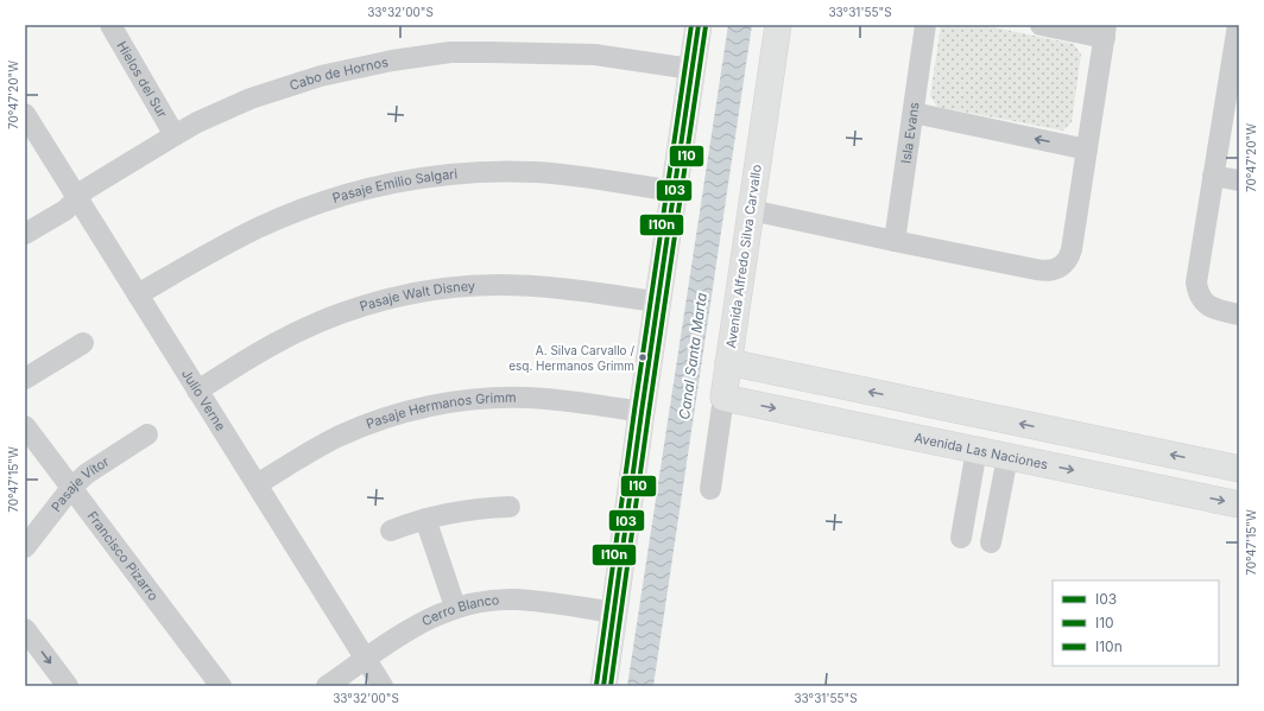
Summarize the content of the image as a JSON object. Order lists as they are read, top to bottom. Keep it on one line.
{"streets":{"street":["Cabo de Hornos","Hielos del Sur","Isla Evans","Pasaje Emilio Salgari","Avenida Alfredo Silva Carvallo","Pasaje Walt Disney","Julio Verne","Pasaje Hermanos Grimm","Avenida Las Naciones","Pasaje Vítor","Francisco Pizarro","Cerro Blanco"]},"crossings":[["Cabo de Hornos","Hielos del Sur"],["Cabo de Hornos","Julio Verne"],["Pasaje Emilio Salgari","Julio Verne"],["Avenida Alfredo Silva Carvallo","Avenida Las Naciones"],["Pasaje Walt Disney","Julio Verne"],["Julio Verne","Pasaje Hermanos Grimm"],["Julio Verne","Cerro Blanco"],["Pasaje Vítor","Francisco Pizarro"]],"water":["Canal Santa Marta"],"places":["A. Silva Carvallo / esq. Hermanos Grimm"],"lines":["transit line I03","transit line I10n","transit line I10"],"legend":["I03","I10","I10n"],"coordinates":["33°32'00\"S","33°31'55\"S","70°47'20\"W","70°47'15\"W"]}
